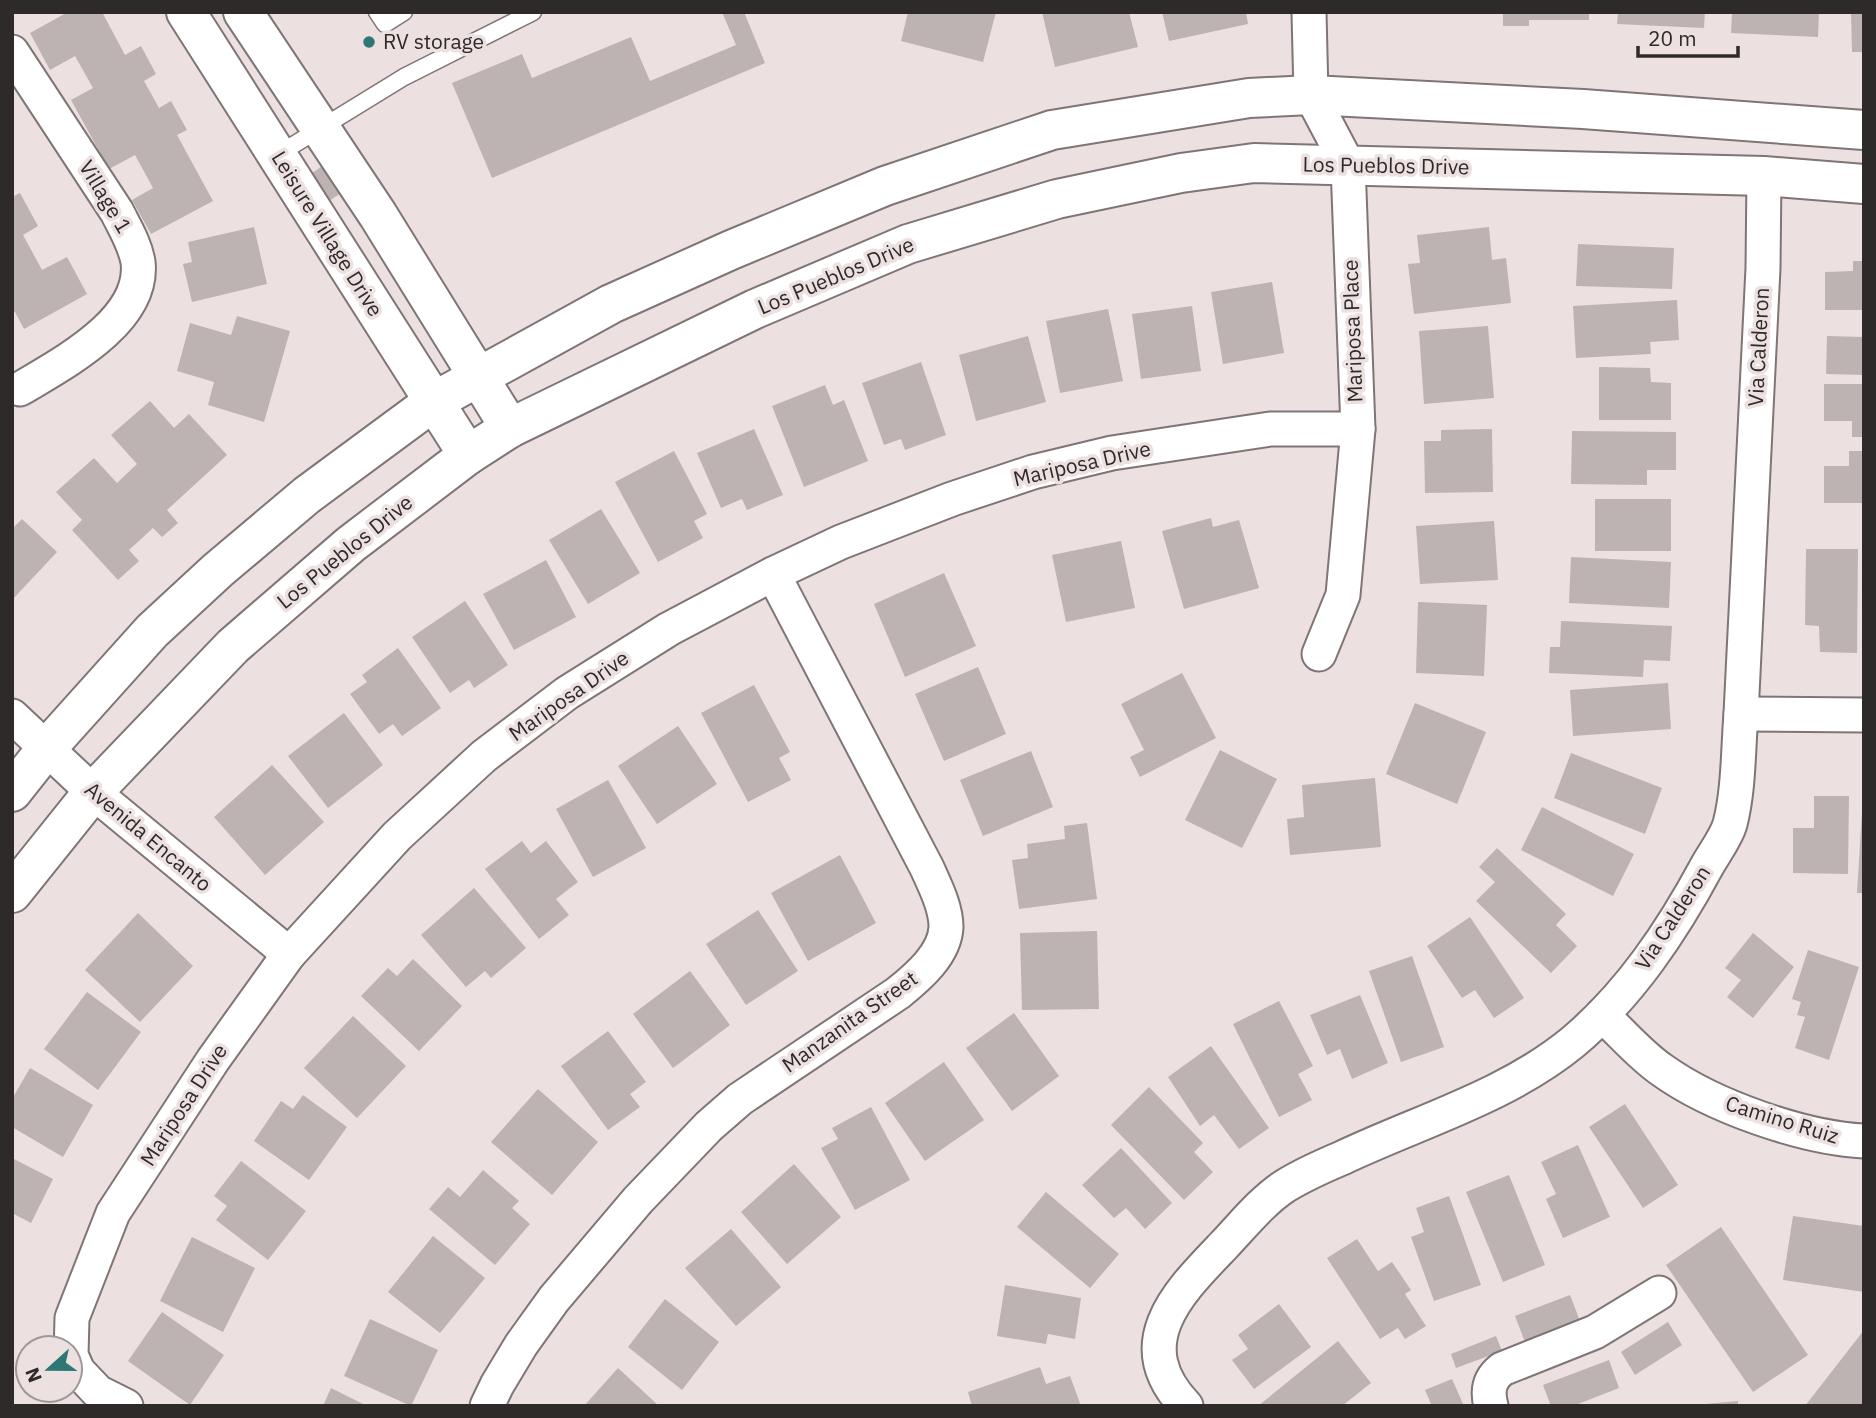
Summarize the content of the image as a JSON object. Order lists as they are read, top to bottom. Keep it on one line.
{"streets":{"street":["Los Pueblos Drive","Village 1","Leisure Village Drive","Mariposa Place","Via Calderon","Mariposa Drive","Avenida Encanto","Manzanita Street","Camino Ruiz"]},"crossings":[["Los Pueblos Drive","Leisure Village Drive"],["Los Pueblos Drive","Mariposa Place"],["Los Pueblos Drive","Via Calderon"],["Los Pueblos Drive","Avenida Encanto"],["Mariposa Place","Mariposa Drive"],["Via Calderon","Camino Ruiz"],["Mariposa Drive","Avenida Encanto"],["Mariposa Drive","Manzanita Street"]],"places":["RV storage"],"scale_bar":"20 m","north":"left"}
